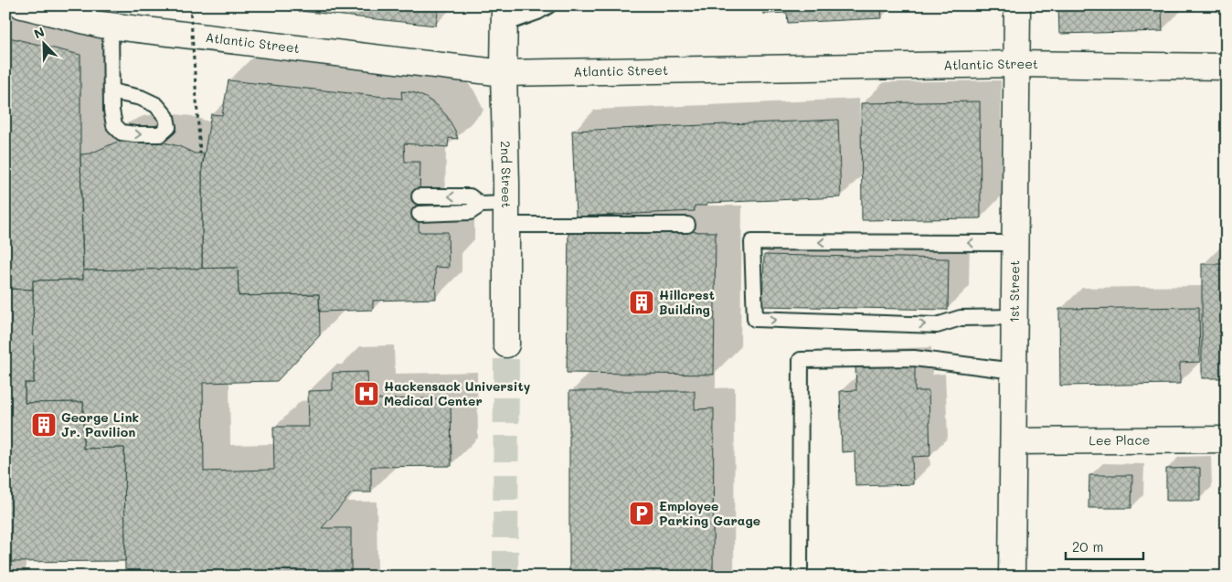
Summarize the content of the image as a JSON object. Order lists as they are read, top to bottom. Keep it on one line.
{"streets":{"street":["Atlantic Street","2nd Street","1st Street","Lee Place"]},"crossings":[["Atlantic Street","2nd Street"],["Atlantic Street","1st Street"],["1st Street","Lee Place"]],"places":{"building":["Hillcrest Building","George Link Jr. Pavilion"],"hospital":["Hackensack University Medical Center"],"parking":["Employee Parking Garage"]},"scale_bar":"20 m","north":"top left"}
